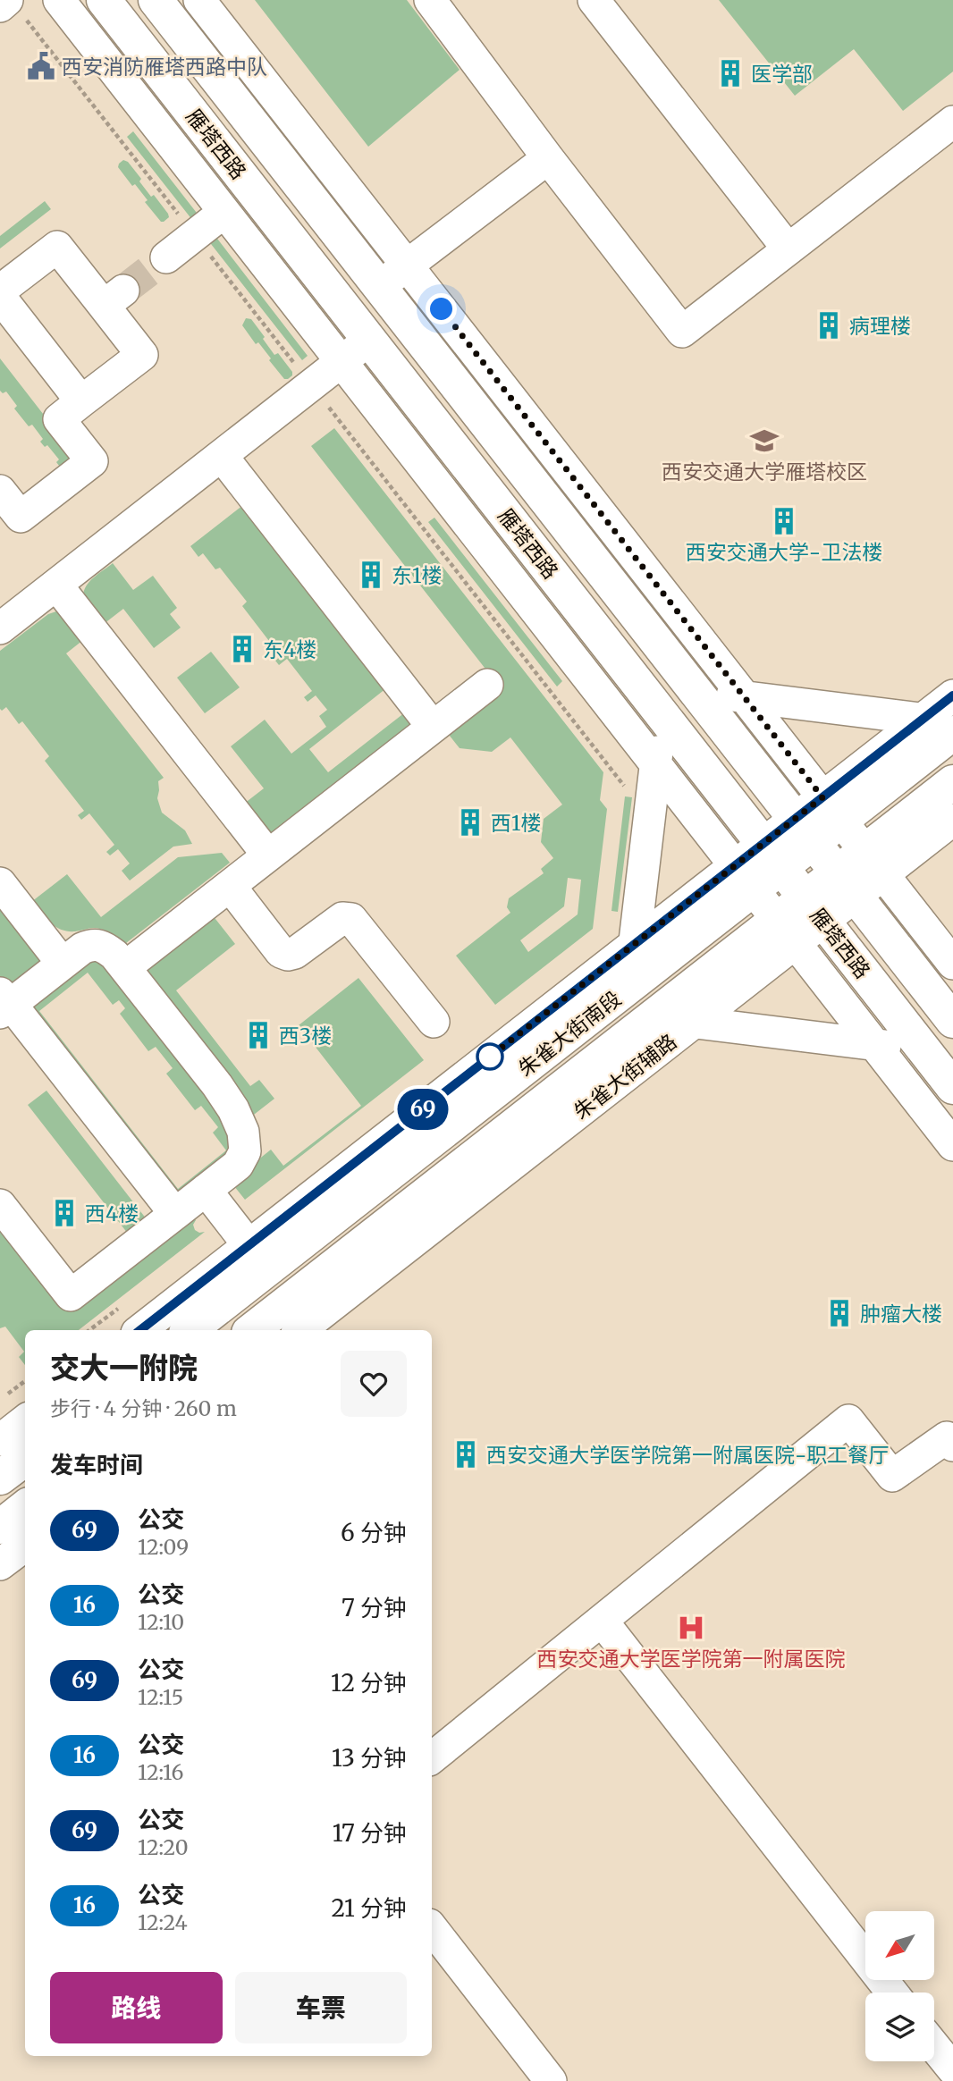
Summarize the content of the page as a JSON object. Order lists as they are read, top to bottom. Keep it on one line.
{"streets":{"main road":["雁塔西路","朱雀大街南段"],"street":["朱雀大街辅路"]},"crossings":[["雁塔西路","朱雀大街南段"],["朱雀大街南段","朱雀大街辅路"]],"places":{"public building":["西安消防雁塔西路中队"],"building":["医学部","病理楼","西安交通大学-卫法楼","东1楼","东4楼","西1楼","西3楼","西4楼","肿瘤大楼","西安交通大学医学院第一附属医院-职工餐厅"],"school or university":["西安交通大学雁塔校区"],"hospital":["西安交通大学医学院第一附属医院"]},"lines":["bus line 69"],"north":"bottom left","page":{"on_map":"69","heading":[["交大一附院","步行 · 4 分钟 · 260 m"],"发车时间"],"list":[{"mark":"69","name":"公交","note":"12:09","value":"6 分钟"},{"mark":"16","name":"公交","note":"12:10","value":"7 分钟"},{"mark":"69","name":"公交","note":"12:15","value":"12 分钟"},{"mark":"16","name":"公交","note":"12:16","value":"13 分钟"},{"mark":"69","name":"公交","note":"12:20","value":"17 分钟"},{"mark":"16","name":"公交","note":"12:24","value":"21 分钟"}],"buttons":["路线","车票"]}}
